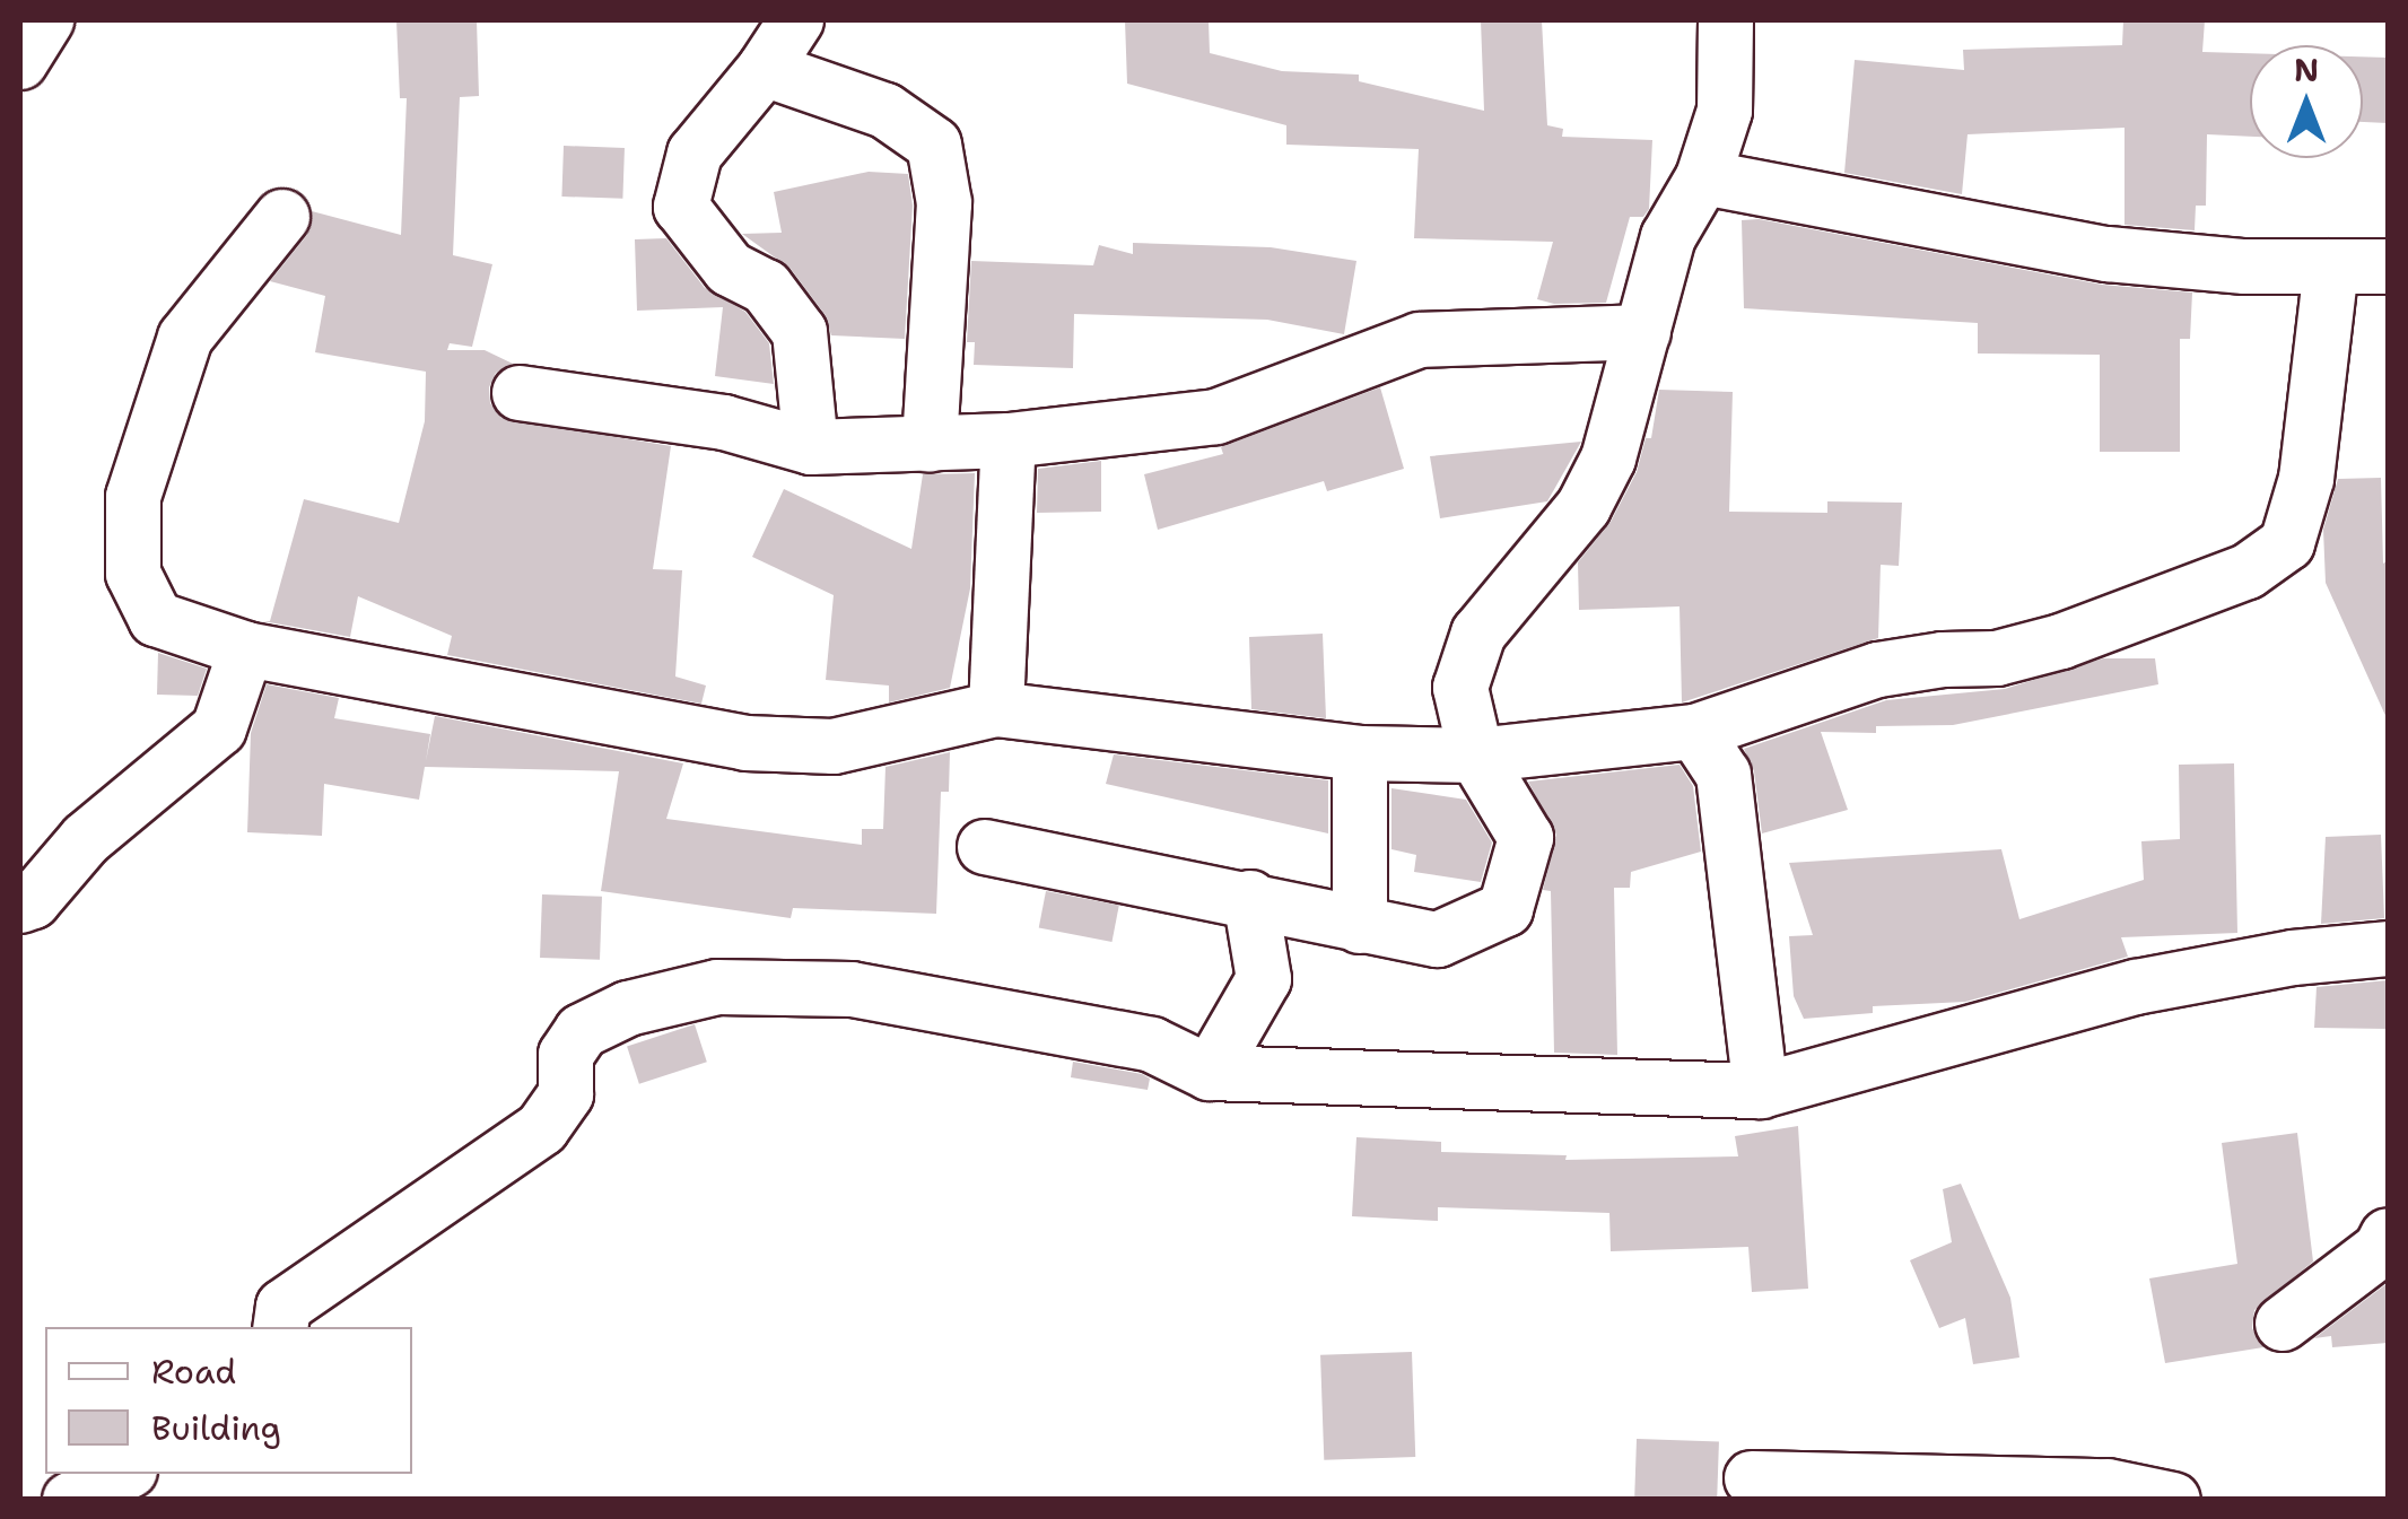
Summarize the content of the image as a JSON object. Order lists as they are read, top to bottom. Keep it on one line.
{"legend":["Road","Building"],"north":"top"}
